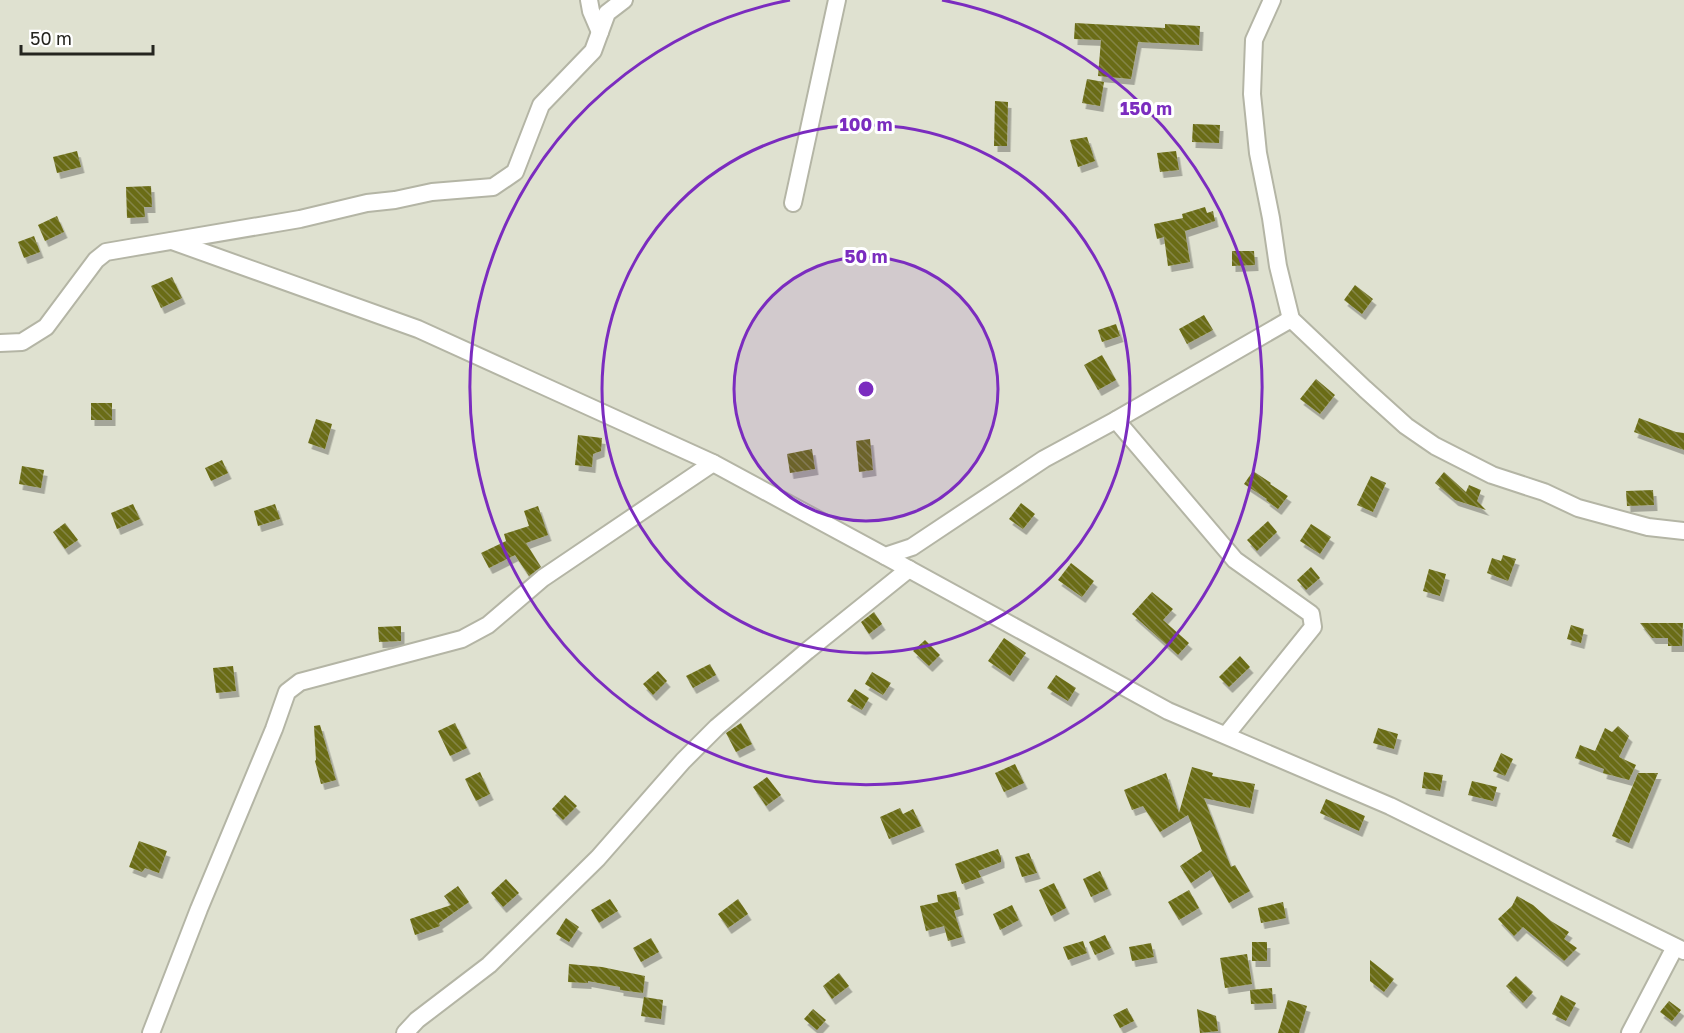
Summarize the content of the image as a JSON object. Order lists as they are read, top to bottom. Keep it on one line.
{"scale_bar":"50 m","rings":["150 m","100 m","50 m"]}
